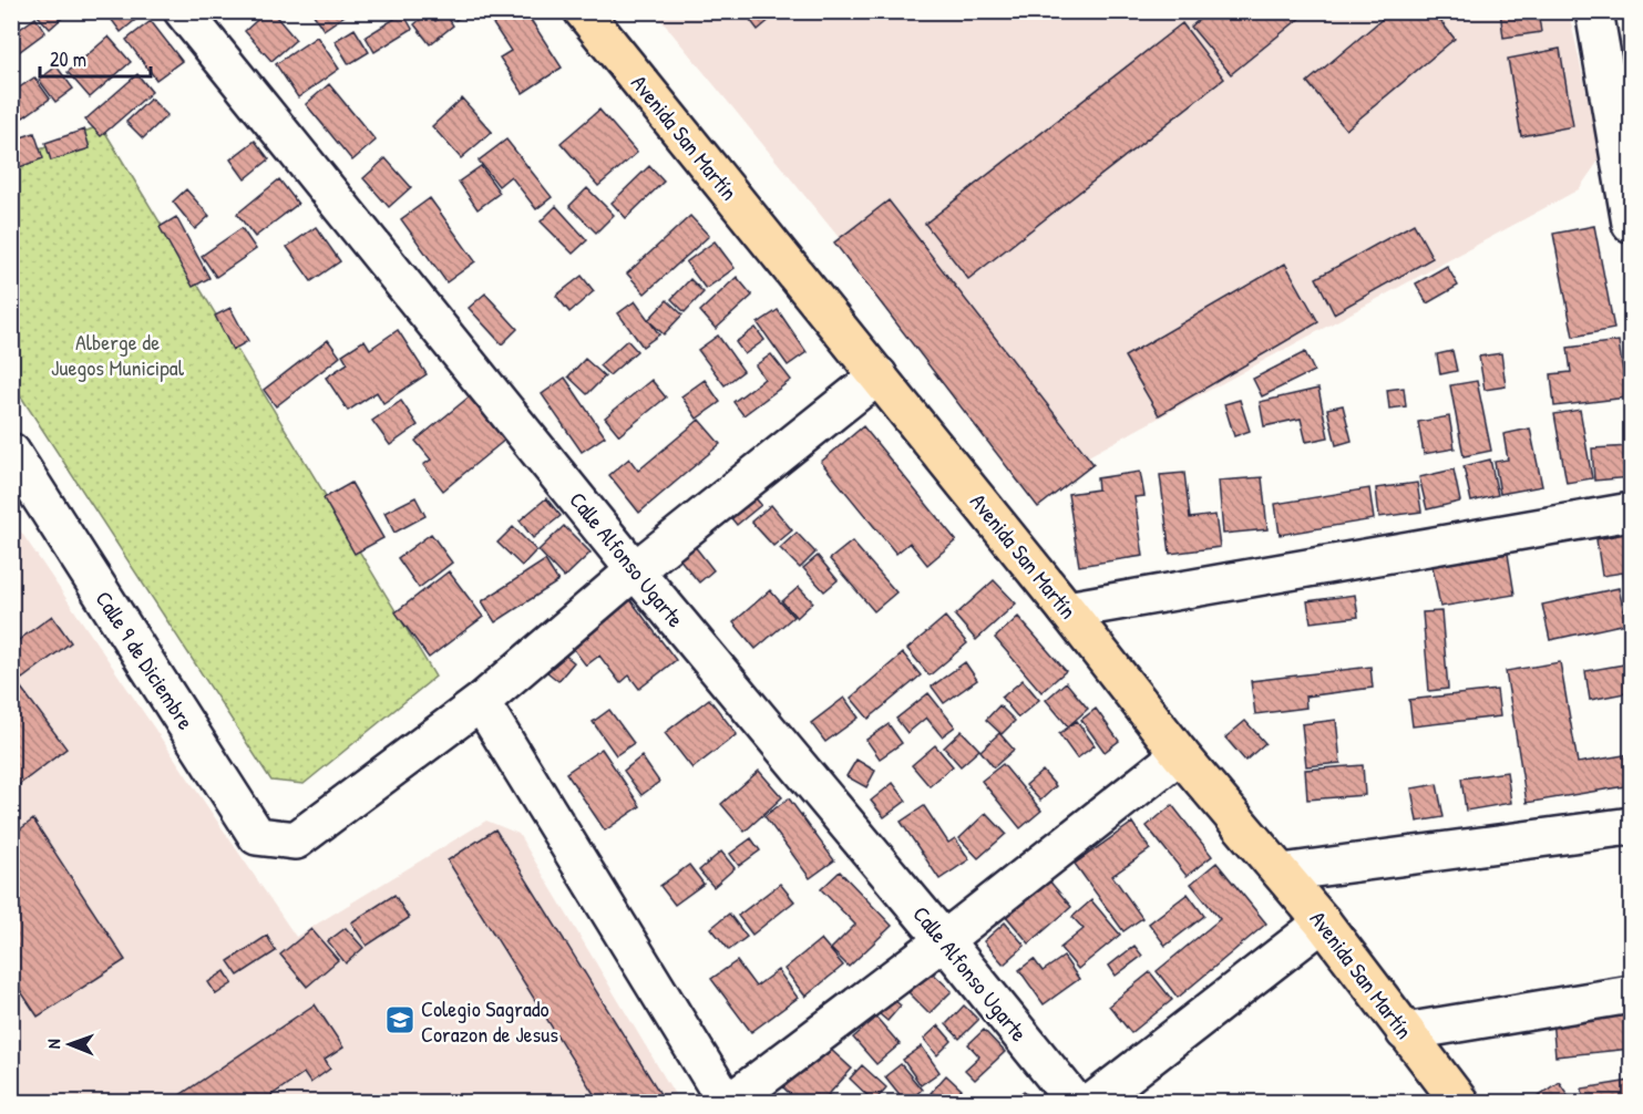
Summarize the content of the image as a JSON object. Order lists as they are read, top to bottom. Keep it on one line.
{"streets":{"main road":["Avenida San Martín"],"street":["Calle Alfonso Ugarte","Calle 9 de Diciembre"]},"parks":["Alberge de Juegos Municipal"],"places":{"school or university":["Colegio Sagrado Corazon de Jesus"]},"scale_bar":"20 m","north":"left"}
